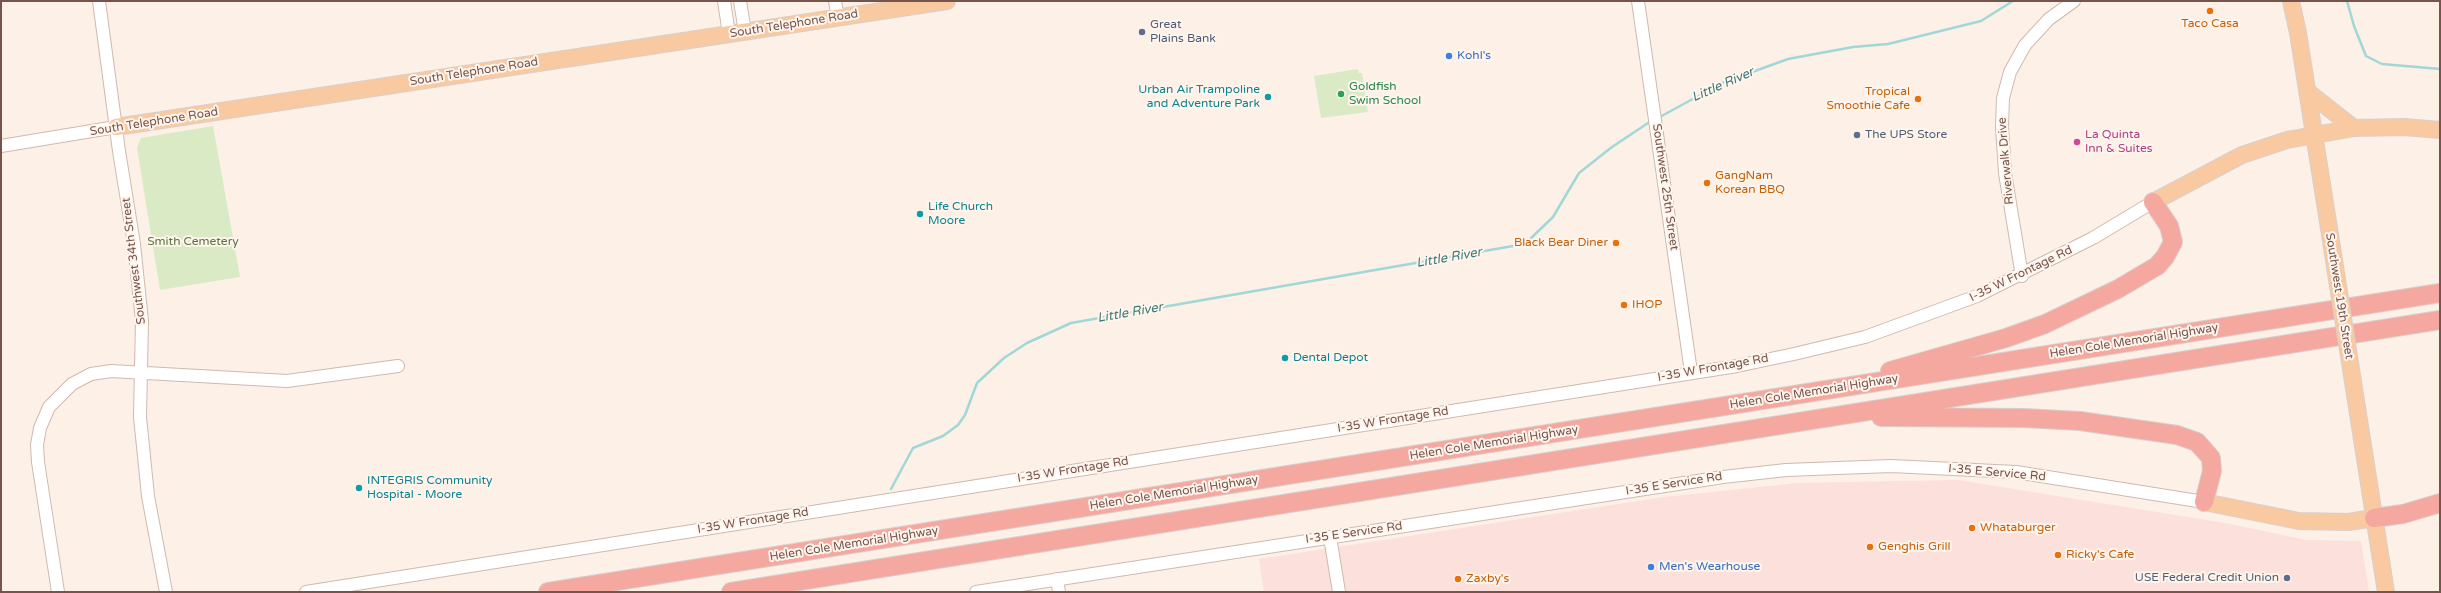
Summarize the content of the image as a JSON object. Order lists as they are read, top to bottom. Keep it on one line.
{"streets":{"highway":["Helen Cole Memorial Highway"],"main road":["South Telephone Road","I-35 W Frontage Rd","Southwest 19th Street","I-35 E Service Rd"],"street":["Riverwalk Drive","Southwest 25th Street","Southwest 34th Street"]},"crossings":[["South Telephone Road","Southwest 34th Street"],["Riverwalk Drive","I-35 W Frontage Rd"],["Southwest 25th Street","I-35 W Frontage Rd"],["I-35 W Frontage Rd","Southwest 19th Street"],["Southwest 19th Street","I-35 E Service Rd"]],"water":["Little River"],"parks":["Smith Cemetery"],"places":["Taco Casa","Great Plains Bank","Kohl's","Goldfish Swim School","Urban Air Trampoline and Adventure Park","Tropical Smoothie Cafe","The UPS Store","La Quinta Inn & Suites","GangNam Korean BBQ","Life Church Moore","Black Bear Diner","IHOP","Dental Depot","INTEGRIS Community Hospital - Moore","Whataburger","Genghis Grill","Ricky's Cafe","Men's Wearhouse","USE Federal Credit Union","Zaxby's"]}
